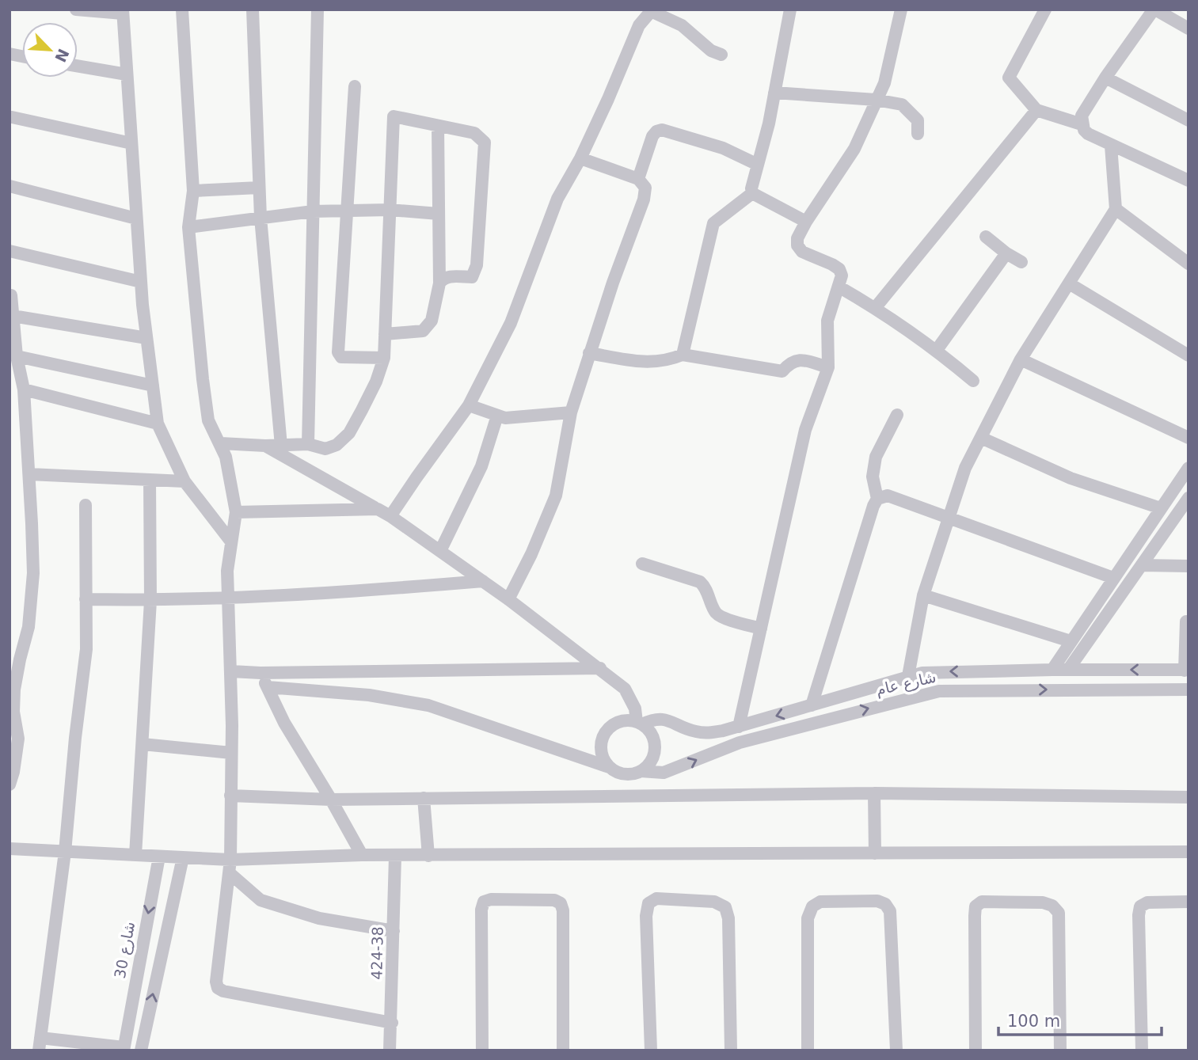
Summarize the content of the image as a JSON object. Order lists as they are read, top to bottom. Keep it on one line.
{"streets":{"street":["شارع عام","شارع 30","424-38"]},"scale_bar":"100 m","north":"bottom right"}
